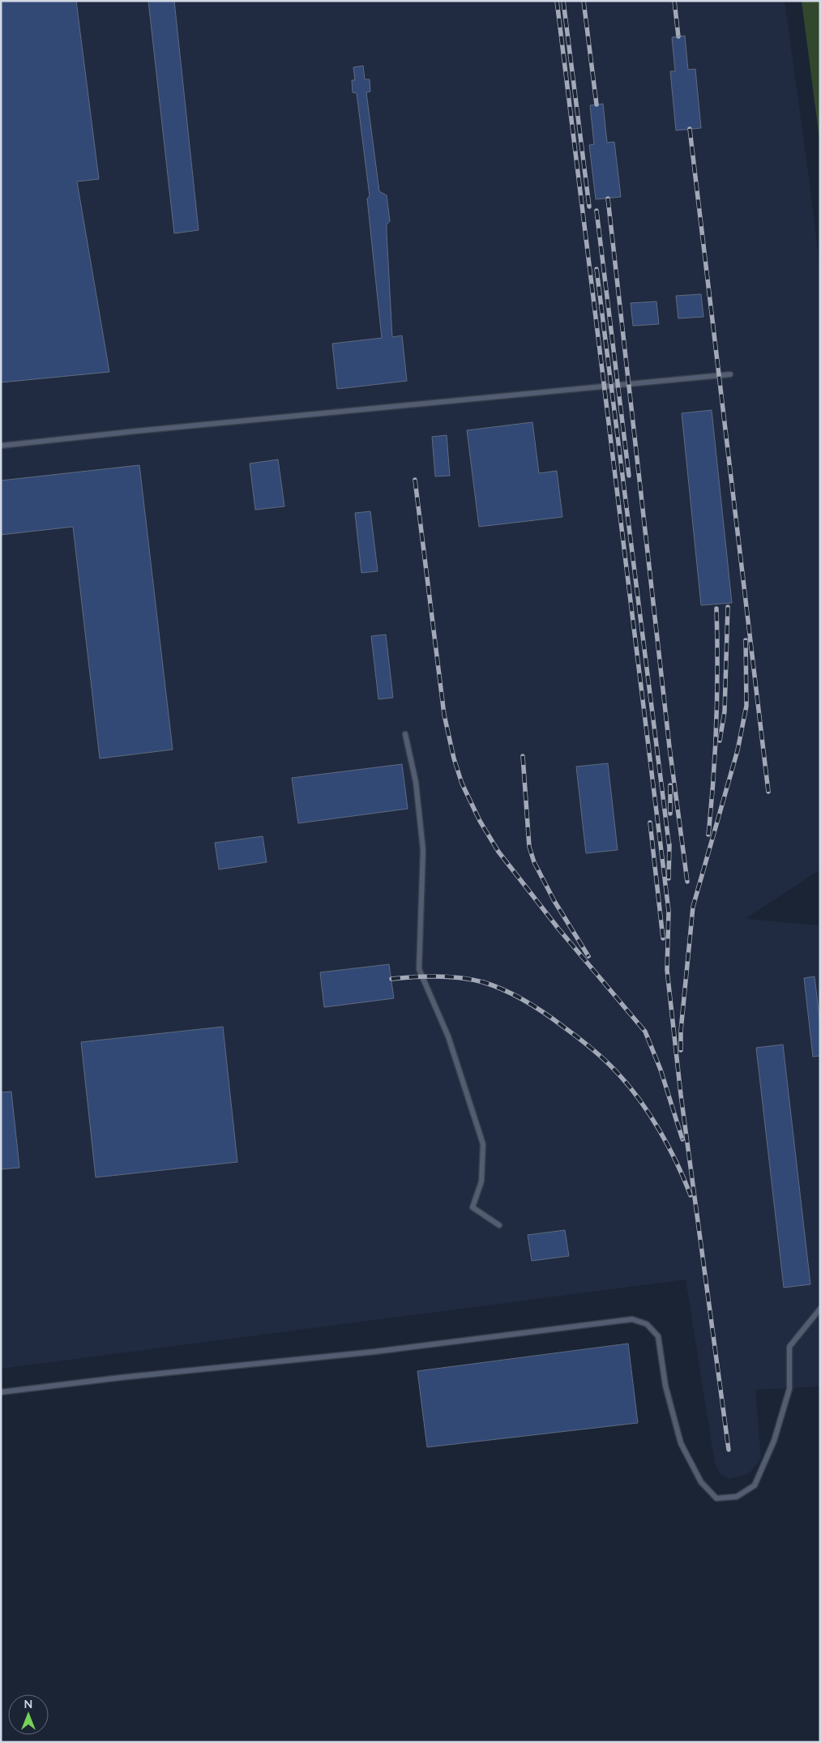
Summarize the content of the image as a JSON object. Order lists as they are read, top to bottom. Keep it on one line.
{"north":"top"}
